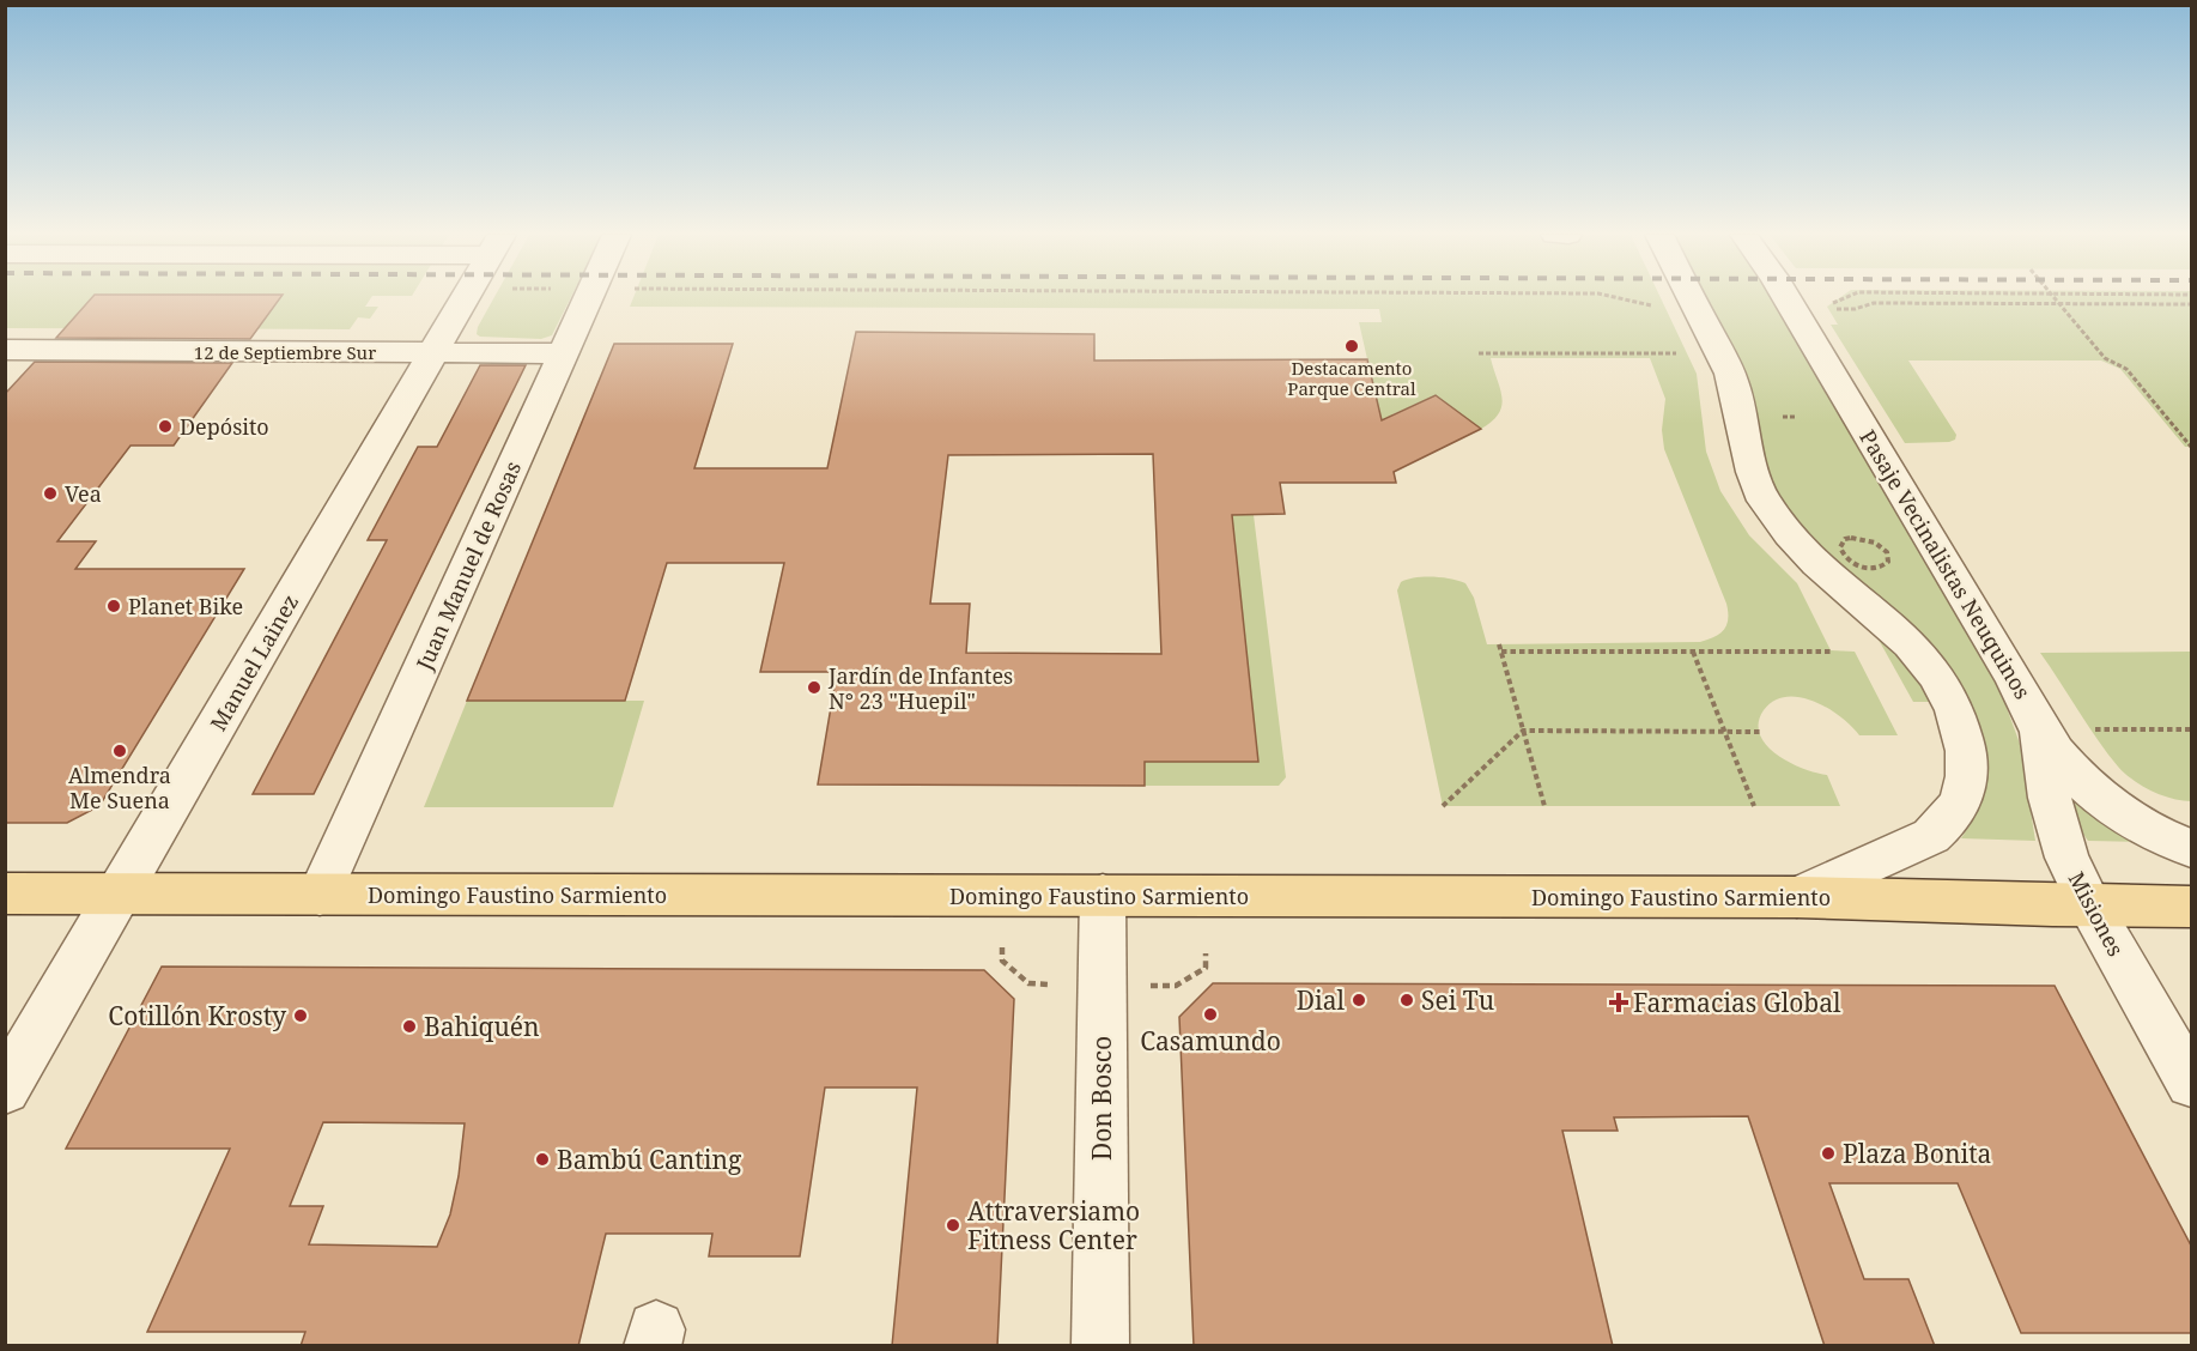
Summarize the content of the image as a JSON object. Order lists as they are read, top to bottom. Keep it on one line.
{"streets":{"main road":["Domingo Faustino Sarmiento"],"street":["12 de Septiembre Sur","Pasaje Vecinalistas Neuquinos","Juan Manuel de Rosas","Manuel Lainez","Misiones","Don Bosco"]},"crossings":[["12 de Septiembre Sur","Juan Manuel de Rosas"],["12 de Septiembre Sur","Manuel Lainez"],["Pasaje Vecinalistas Neuquinos","Misiones"],["Juan Manuel de Rosas","Domingo Faustino Sarmiento"],["Manuel Lainez","Domingo Faustino Sarmiento"],["Domingo Faustino Sarmiento","Misiones"],["Domingo Faustino Sarmiento","Don Bosco"]],"places":{"other":["Destacamento Parque Central","Depósito","Vea","Planet Bike","Jardín de Infantes N° 23 \"Huepil\"","Almendra Me Suena","Dial","Sei Tu","Casamundo","Cotillón Krosty","Bahiquén","Plaza Bonita","Bambú Canting","Attraversiamo Fitness Center"],"health":["Farmacias Global"]}}
